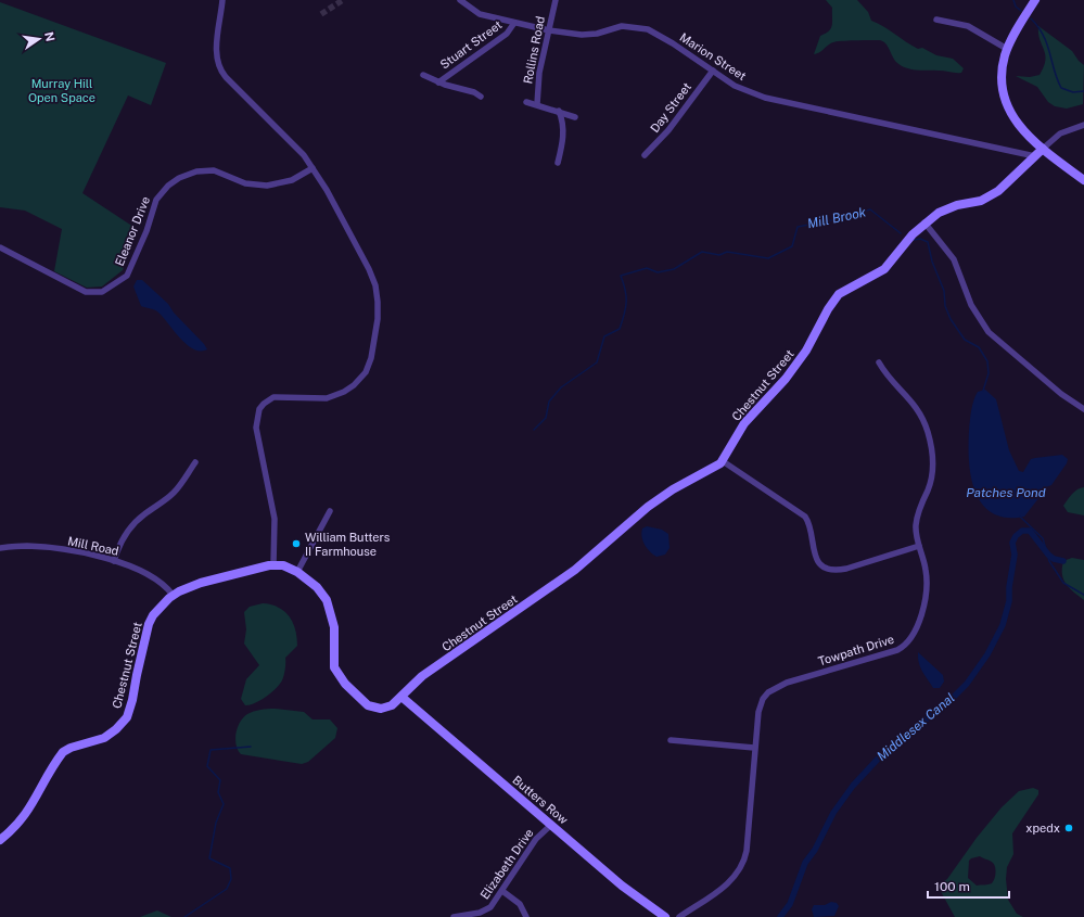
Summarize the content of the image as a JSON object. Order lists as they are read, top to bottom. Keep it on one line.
{"streets":{"street":["Stuart Street","Rollins Road","Marion Street","Day Street","Eleanor Drive","Chestnut Street","Mill Road","Towpath Drive","Butters Row","Elizabeth Drive"]},"crossings":[["Stuart Street","Marion Street"],["Rollins Road","Marion Street"],["Marion Street","Day Street"],["Marion Street","Chestnut Street"],["Chestnut Street","Mill Road"],["Chestnut Street","Butters Row"],["Butters Row","Elizabeth Drive"]],"water":["Mill Brook","Patches Pond","Middlesex Canal"],"parks":["Murray Hill Open Space"],"places":["William Butters II Farmhouse","xpedx"],"scale_bar":"100 m","north":"right"}
